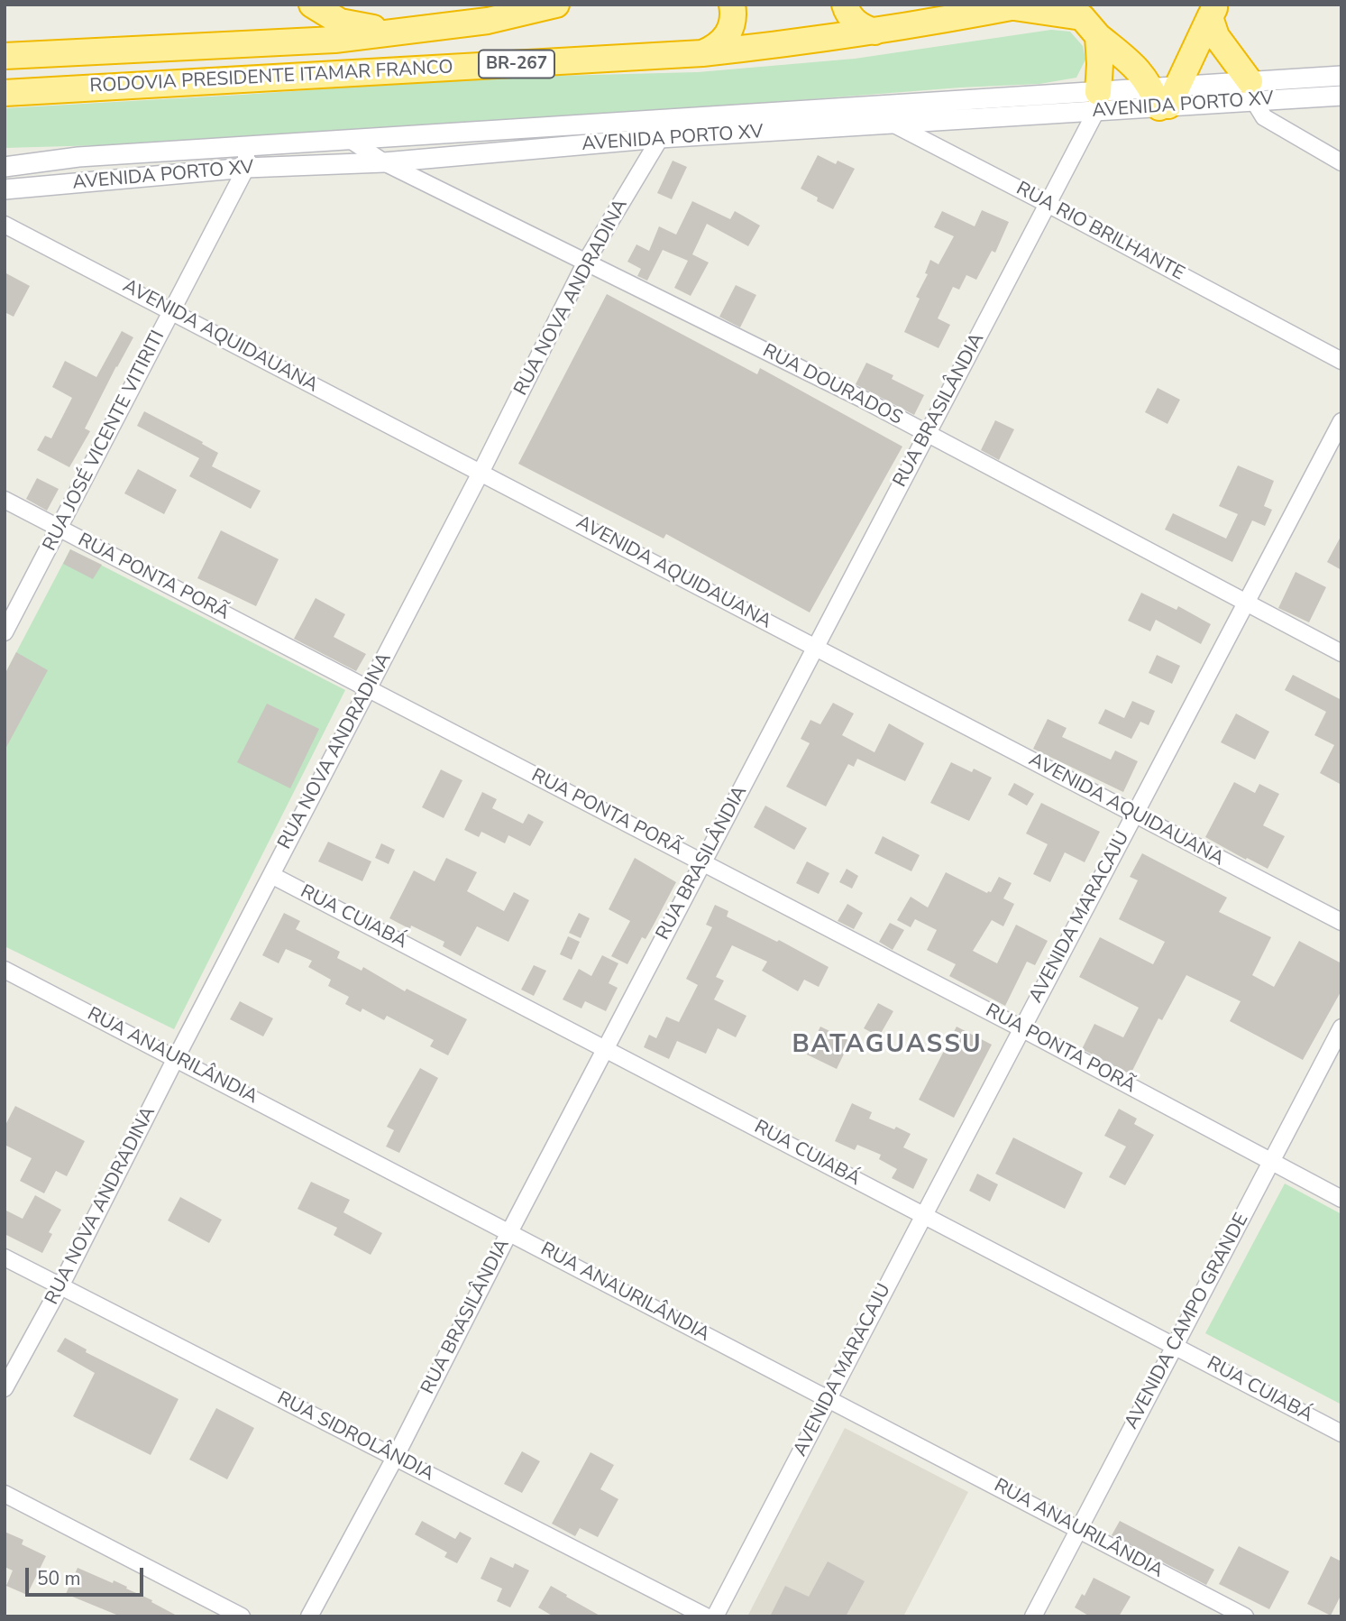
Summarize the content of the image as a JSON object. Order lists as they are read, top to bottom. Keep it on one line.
{"streets":{"highway":["BR-267","RODOVIA PRESIDENTE ITAMAR FRANCO"],"street":["AVENIDA PORTO XV","RUA RIO BRILHANTE","RUA NOVA ANDRADINA","AVENIDA AQUIDAUANA","RUA DOURADOS","RUA BRASILÂNDIA","RUA JOSÉ VICENTE VITIRITI","RUA PONTA PORÃ","RUA CUIABÁ","AVENIDA MARACAJU","RUA ANAURILÂNDIA","AVENIDA CAMPO GRANDE","RUA SIDROLÂNDIA"]},"crossings":[["RODOVIA PRESIDENTE ITAMAR FRANCO","AVENIDA PORTO XV"],["AVENIDA PORTO XV","RUA RIO BRILHANTE"],["AVENIDA PORTO XV","RUA NOVA ANDRADINA"],["AVENIDA PORTO XV","RUA DOURADOS"],["AVENIDA PORTO XV","RUA BRASILÂNDIA"],["AVENIDA PORTO XV","RUA JOSÉ VICENTE VITIRITI"],["RUA RIO BRILHANTE","RUA BRASILÂNDIA"],["RUA NOVA ANDRADINA","AVENIDA AQUIDAUANA"],["RUA NOVA ANDRADINA","RUA DOURADOS"],["RUA NOVA ANDRADINA","RUA PONTA PORÃ"],["RUA NOVA ANDRADINA","RUA CUIABÁ"],["RUA NOVA ANDRADINA","RUA ANAURILÂNDIA"],["RUA NOVA ANDRADINA","RUA SIDROLÂNDIA"],["AVENIDA AQUIDAUANA","RUA BRASILÂNDIA"],["AVENIDA AQUIDAUANA","RUA JOSÉ VICENTE VITIRITI"],["AVENIDA AQUIDAUANA","AVENIDA MARACAJU"],["RUA DOURADOS","RUA BRASILÂNDIA"],["RUA DOURADOS","AVENIDA MARACAJU"],["RUA BRASILÂNDIA","RUA PONTA PORÃ"],["RUA BRASILÂNDIA","RUA CUIABÁ"],["RUA BRASILÂNDIA","RUA ANAURILÂNDIA"],["RUA BRASILÂNDIA","RUA SIDROLÂNDIA"],["RUA JOSÉ VICENTE VITIRITI","RUA PONTA PORÃ"],["RUA PONTA PORÃ","AVENIDA MARACAJU"],["RUA PONTA PORÃ","AVENIDA CAMPO GRANDE"],["RUA CUIABÁ","AVENIDA MARACAJU"],["RUA CUIABÁ","AVENIDA CAMPO GRANDE"],["AVENIDA MARACAJU","RUA ANAURILÂNDIA"],["RUA ANAURILÂNDIA","AVENIDA CAMPO GRANDE"]],"districts":["BATAGUASSU"],"scale_bar":"50 m"}
